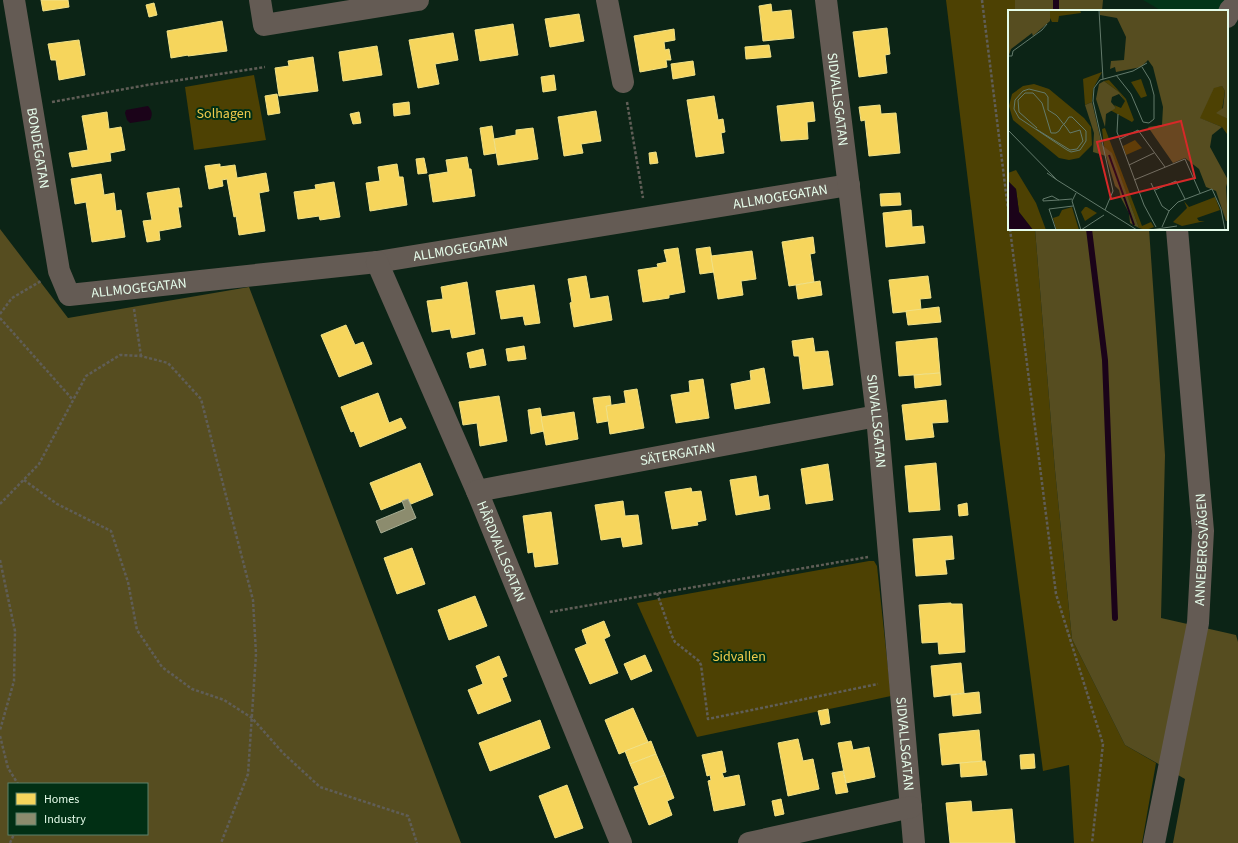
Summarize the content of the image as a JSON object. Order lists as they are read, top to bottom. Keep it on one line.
{"streets":{"street":["SIDVALLSGATAN","BONDEGATAN","ALLMOGEGATAN","SÄTERGATAN","ANNEBERGSVÄGEN","HÅRDVALLSGATAN"]},"crossings":[["SIDVALLSGATAN","ALLMOGEGATAN"],["SIDVALLSGATAN","SÄTERGATAN"],["BONDEGATAN","ALLMOGEGATAN"],["ALLMOGEGATAN","HÅRDVALLSGATAN"],["SÄTERGATAN","HÅRDVALLSGATAN"]],"parks":["Solhagen","Sidvallen"],"legend":["Homes","Industry"]}
